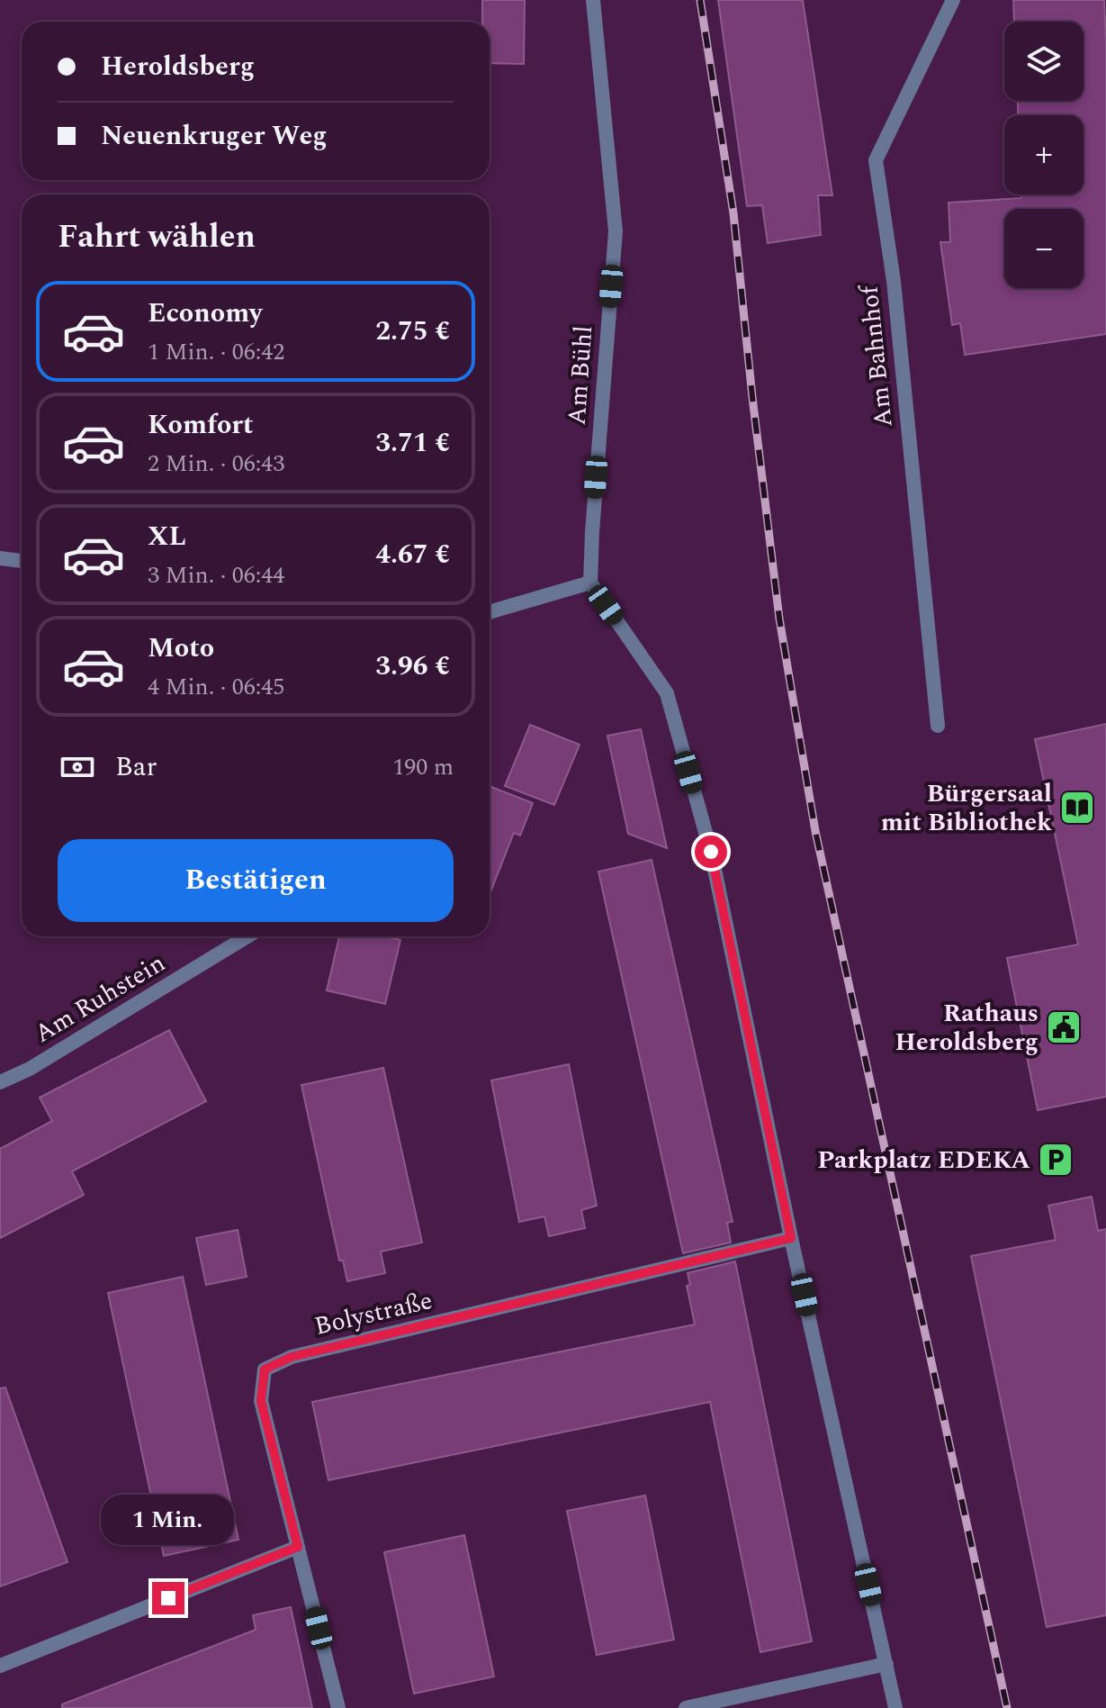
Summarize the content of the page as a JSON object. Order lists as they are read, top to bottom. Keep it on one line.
{"streets":{"street":["Am Bahnhof","Am Bühl","Am Ruhstein","Bolystraße"]},"places":{"library":["Bürgersaal mit Bibliothek"],"public building":["Rathaus Heroldsberg"],"parking":["Parkplatz EDEKA"]},"page":{"map_buttons":["+","−"],"banner":["Heroldsberg","Neuenkruger Weg"],"heading":"Fahrt wählen","list":[{"name":"Economy","note":"1 Min. · 06:42","value":"2.75 €"},{"name":"Komfort","note":"2 Min. · 06:43","value":"3.71 €"},{"name":"XL","note":"3 Min. · 06:44","value":"4.67 €"},{"name":"Moto","note":"4 Min. · 06:45","value":"3.96 €"}],"pay":["Bar","190 m"],"buttons":"Bestätigen","bubble":"1 Min."}}
